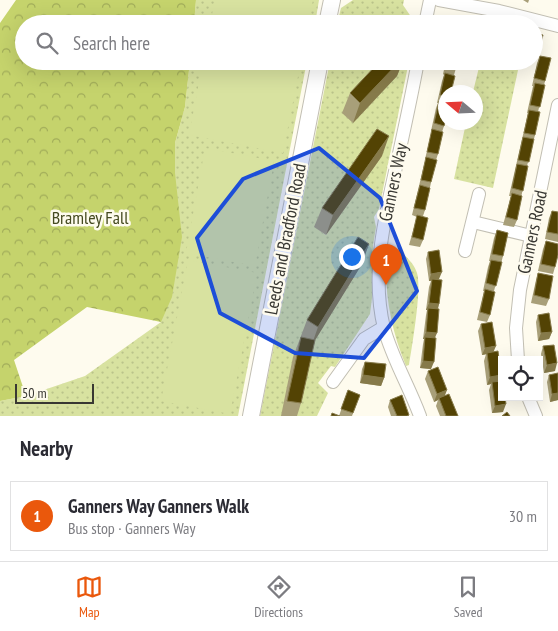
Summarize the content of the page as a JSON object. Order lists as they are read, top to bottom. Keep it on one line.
{"streets":{"main road":["Leeds and Bradford Road"],"street":["Ganners Way","Ganners Road"]},"parks":["Bramley Fall"],"scale_bar":"50 m","north":"left","page":{"search":"Search here","pins":"1","scale":"50 m","heading":"Nearby","list":[{"mark":"1","name":"Ganners Way Ganners Walk","note":"Bus stop · Ganners Way","value":"30 m"}],"nav":["Map","Directions","Saved"]}}
